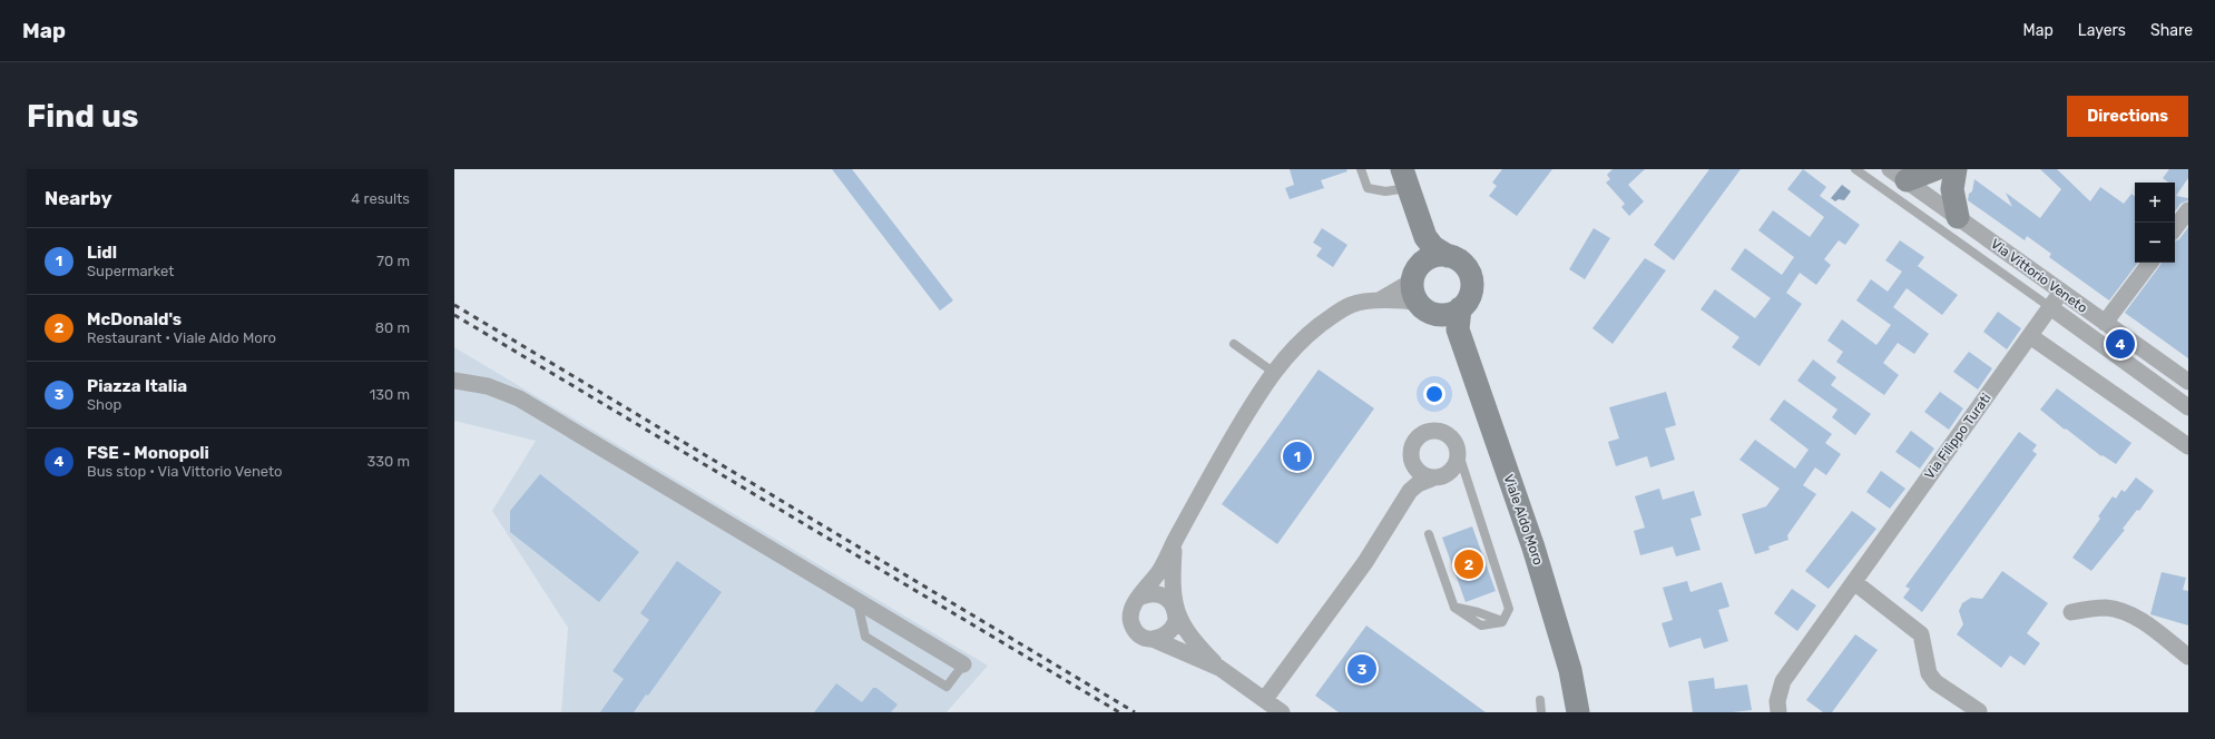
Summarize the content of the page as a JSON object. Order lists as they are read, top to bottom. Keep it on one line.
{"streets":{"main road":["Viale Aldo Moro"],"street":["Via Vittorio Veneto","Via Filippo Turati"]},"crossings":[["Via Vittorio Veneto","Via Filippo Turati"]],"page":{"header":"Map","nav":["Map","Layers","Share"],"buttons":"Directions","title":"Find us","heading":["Nearby","4 results"],"map_buttons":["+","−"],"list":[{"mark":"1","name":"Lidl","note":"Supermarket","value":"70 m"},{"mark":"2","name":"McDonald's","note":"Restaurant · Viale Aldo Moro","value":"80 m"},{"mark":"3","name":"Piazza Italia","note":"Shop","value":"130 m"},{"mark":"4","name":"FSE - Monopoli","note":"Bus stop · Via Vittorio Veneto","value":"330 m"}],"pins":["4","1","2","3"]}}
